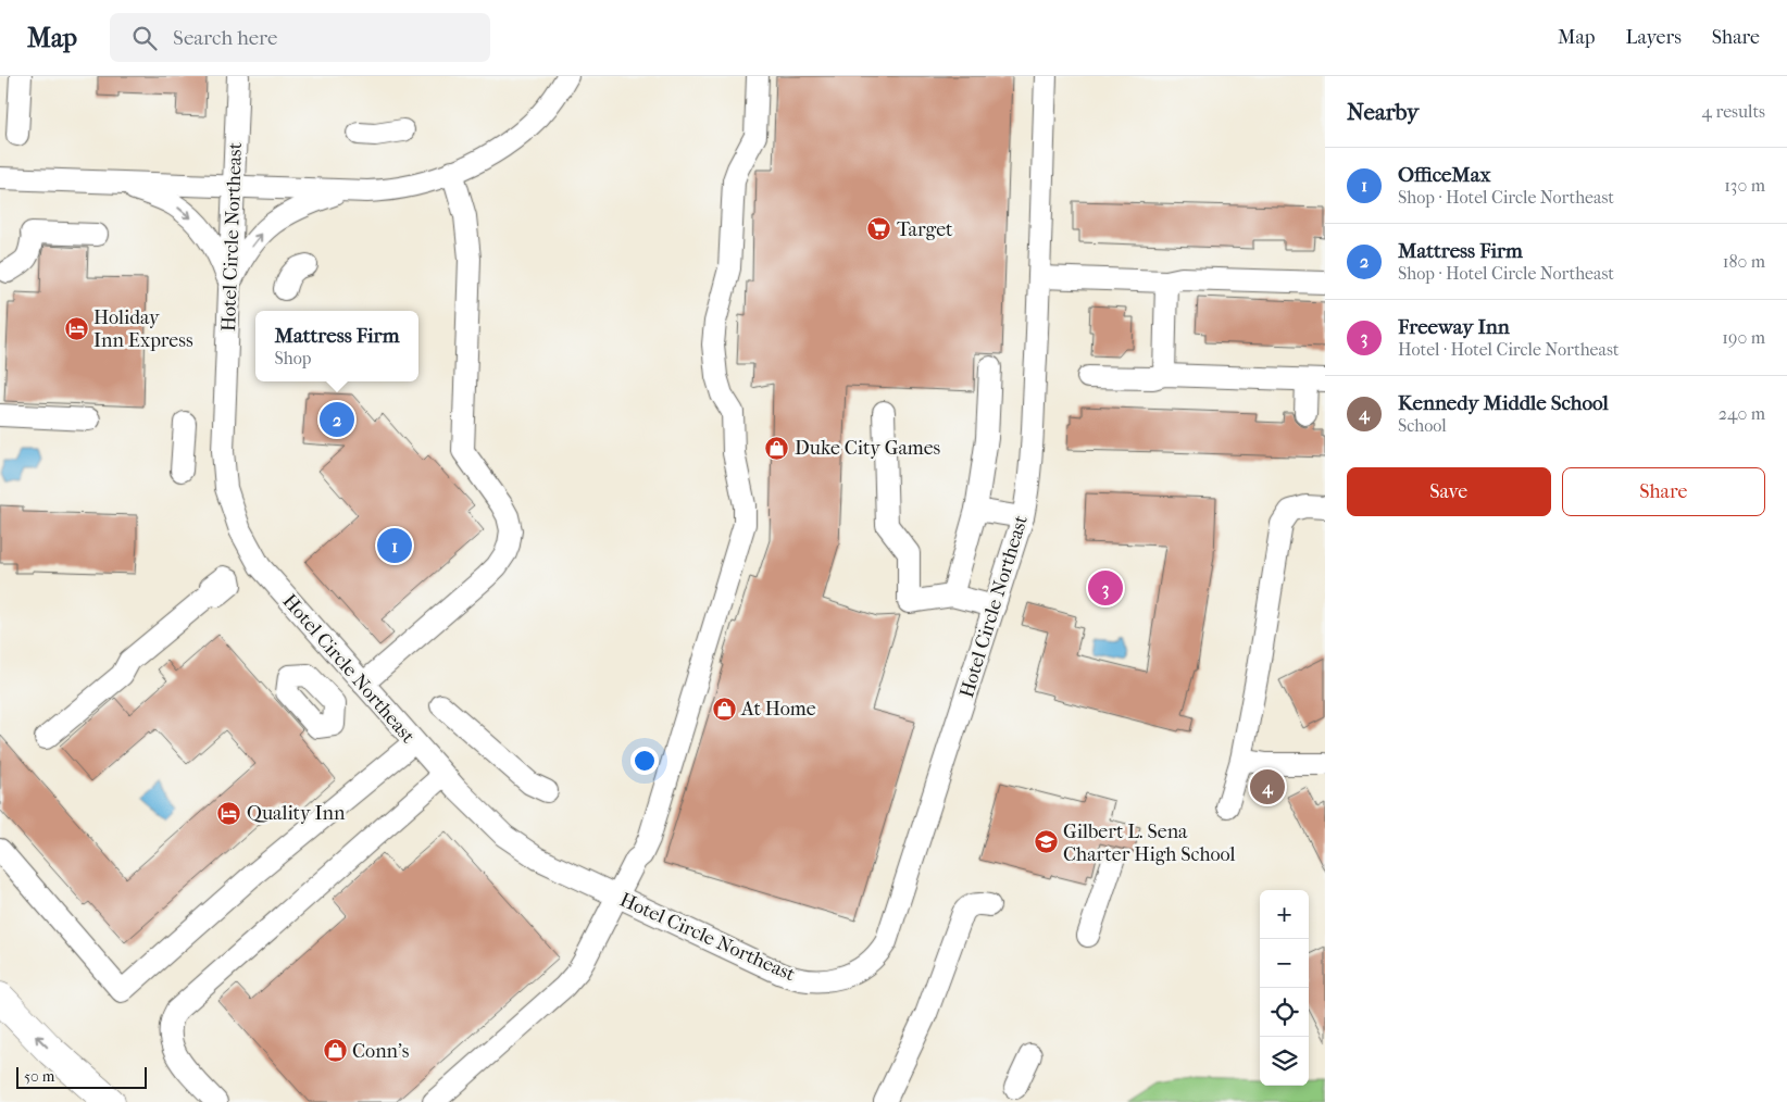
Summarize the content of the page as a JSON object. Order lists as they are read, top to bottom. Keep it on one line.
{"streets":{"street":["Hotel Circle Northeast"]},"places":{"supermarket":["Target"],"hotel":["Holiday Inn Express","Quality Inn"],"shop":["Duke City Games","At Home","Conn's"],"school or university":["Gilbert L. Sena Charter High School"]},"scale_bar":"50 m","page":{"header":"Map","search":"Search here","nav":["Map","Layers","Share"],"heading":["Nearby","4 results"],"list":[{"mark":"1","name":"OfficeMax","note":"Shop · Hotel Circle Northeast","value":"130 m"},{"mark":"2","name":"Mattress Firm","note":"Shop · Hotel Circle Northeast","value":"180 m"},{"mark":"3","name":"Freeway Inn","note":"Hotel · Hotel Circle Northeast","value":"190 m"},{"mark":"4","name":"Kennedy Middle School","note":"School","value":"240 m"}],"popup":["Mattress Firm","Shop"],"pins":["2","1","3","4"],"buttons":["Save","Share"],"map_buttons":["+","−"],"scale":"50 m"}}
